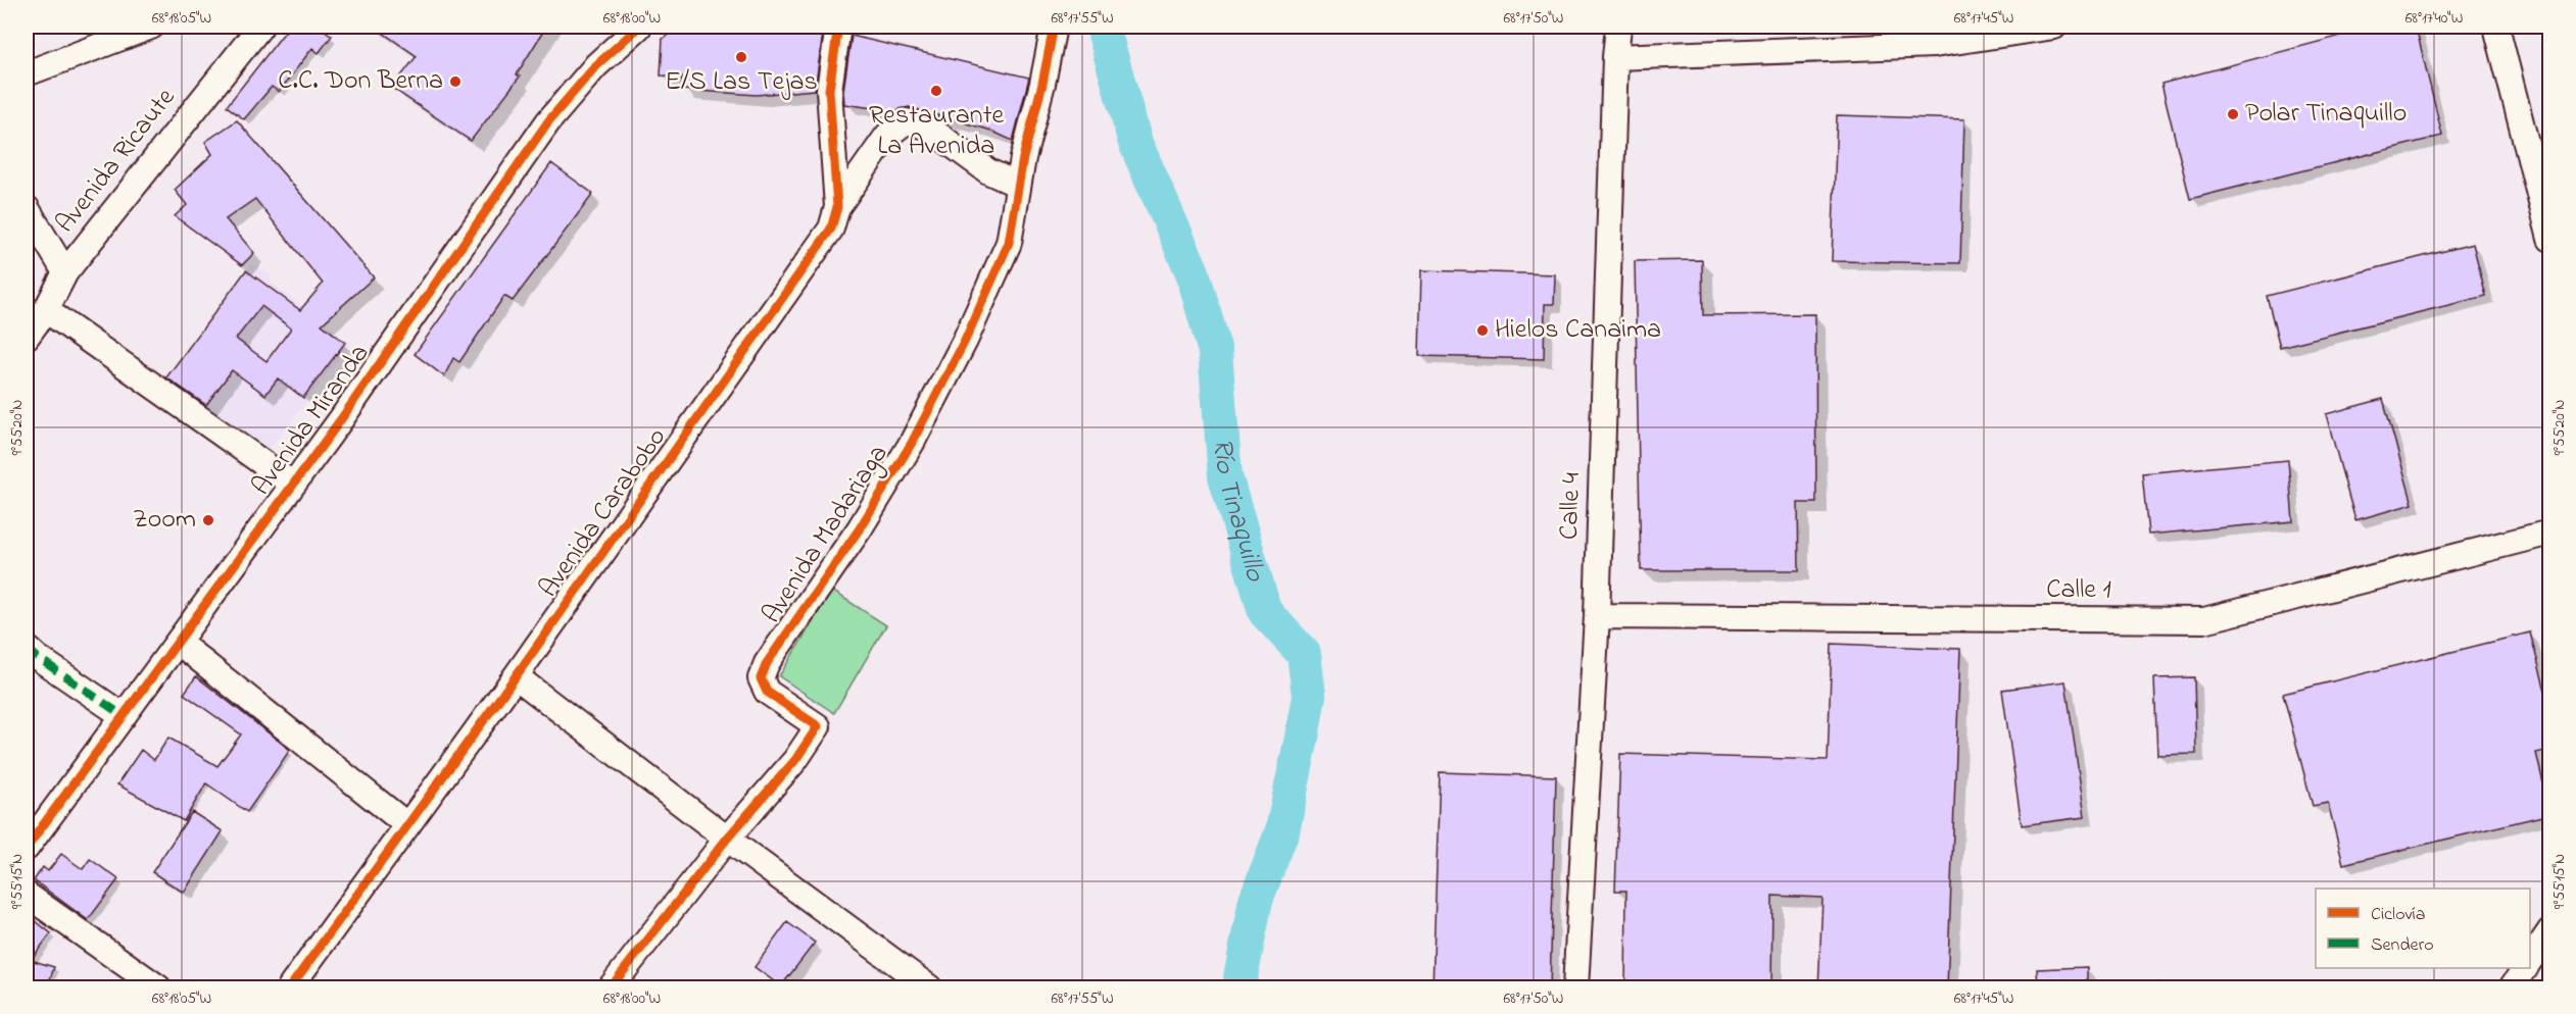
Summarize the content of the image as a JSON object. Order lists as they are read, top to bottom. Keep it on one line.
{"streets":{"street":["Avenida Ricaute","Avenida Miranda","Calle 4","Avenida Carabobo","Avenida Madariaga","Calle 1"]},"crossings":[["Calle 4","Calle 1"]],"water":["Río Tinaquillo"],"places":["E/S Las Tejas","C.C. Don Berna","Restaurante La Avenida","Polar Tinaquillo","Hielos Canaima","Zoom"],"legend":["Ciclovía","Sendero"],"coordinates":["68°18'05\"W","68°18'00\"W","68°17'55\"W","68°17'50\"W","68°17'45\"W","68°17'40\"W","9°55'20\"N","9°55'15\"N"]}
